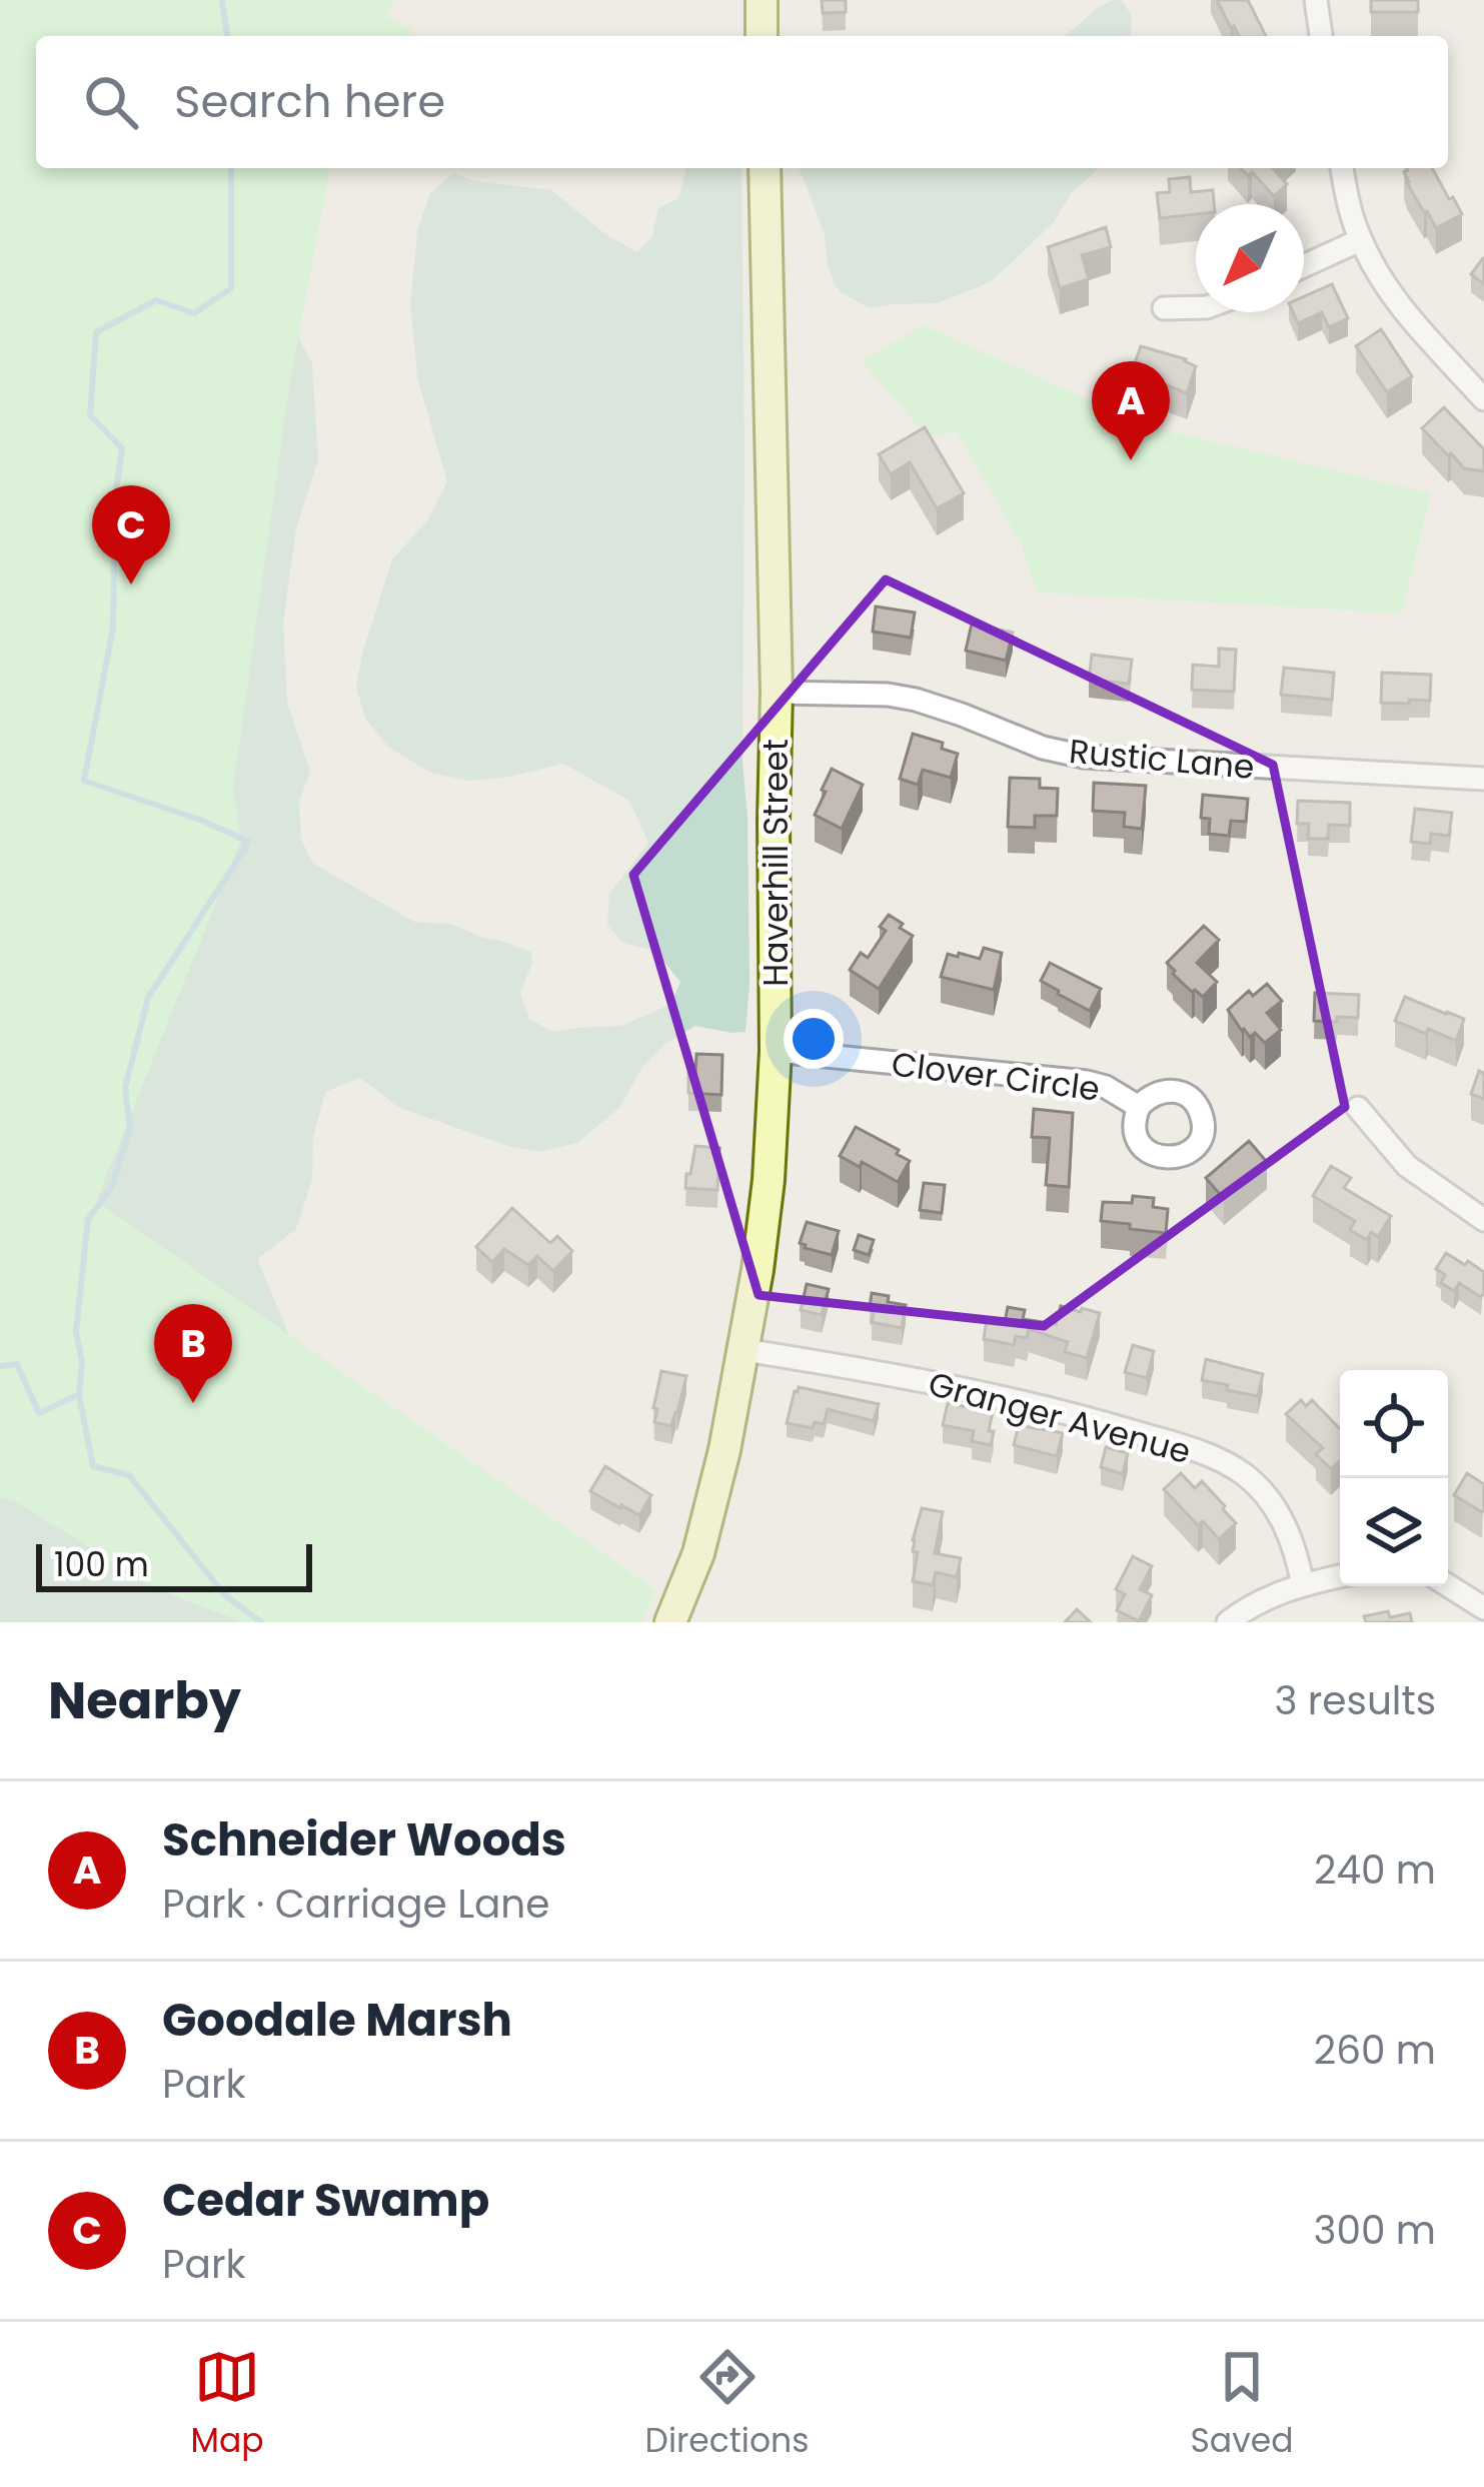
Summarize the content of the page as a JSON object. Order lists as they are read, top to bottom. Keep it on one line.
{"streets":{"street":["Rustic Lane","Haverhill Street","Clover Circle","Granger Avenue"]},"crossings":[["Rustic Lane","Haverhill Street"],["Haverhill Street","Clover Circle"],["Haverhill Street","Granger Avenue"]],"scale_bar":"100 m","north":"bottom left","page":{"search":"Search here","pins":["A","C","B"],"scale":"100 m","heading":["Nearby","3 results"],"list":[{"mark":"A","name":"Schneider Woods","note":"Park · Carriage Lane","value":"240 m"},{"mark":"B","name":"Goodale Marsh","note":"Park","value":"260 m"},{"mark":"C","name":"Cedar Swamp","note":"Park","value":"300 m"}],"nav":["Map","Directions","Saved"]}}
